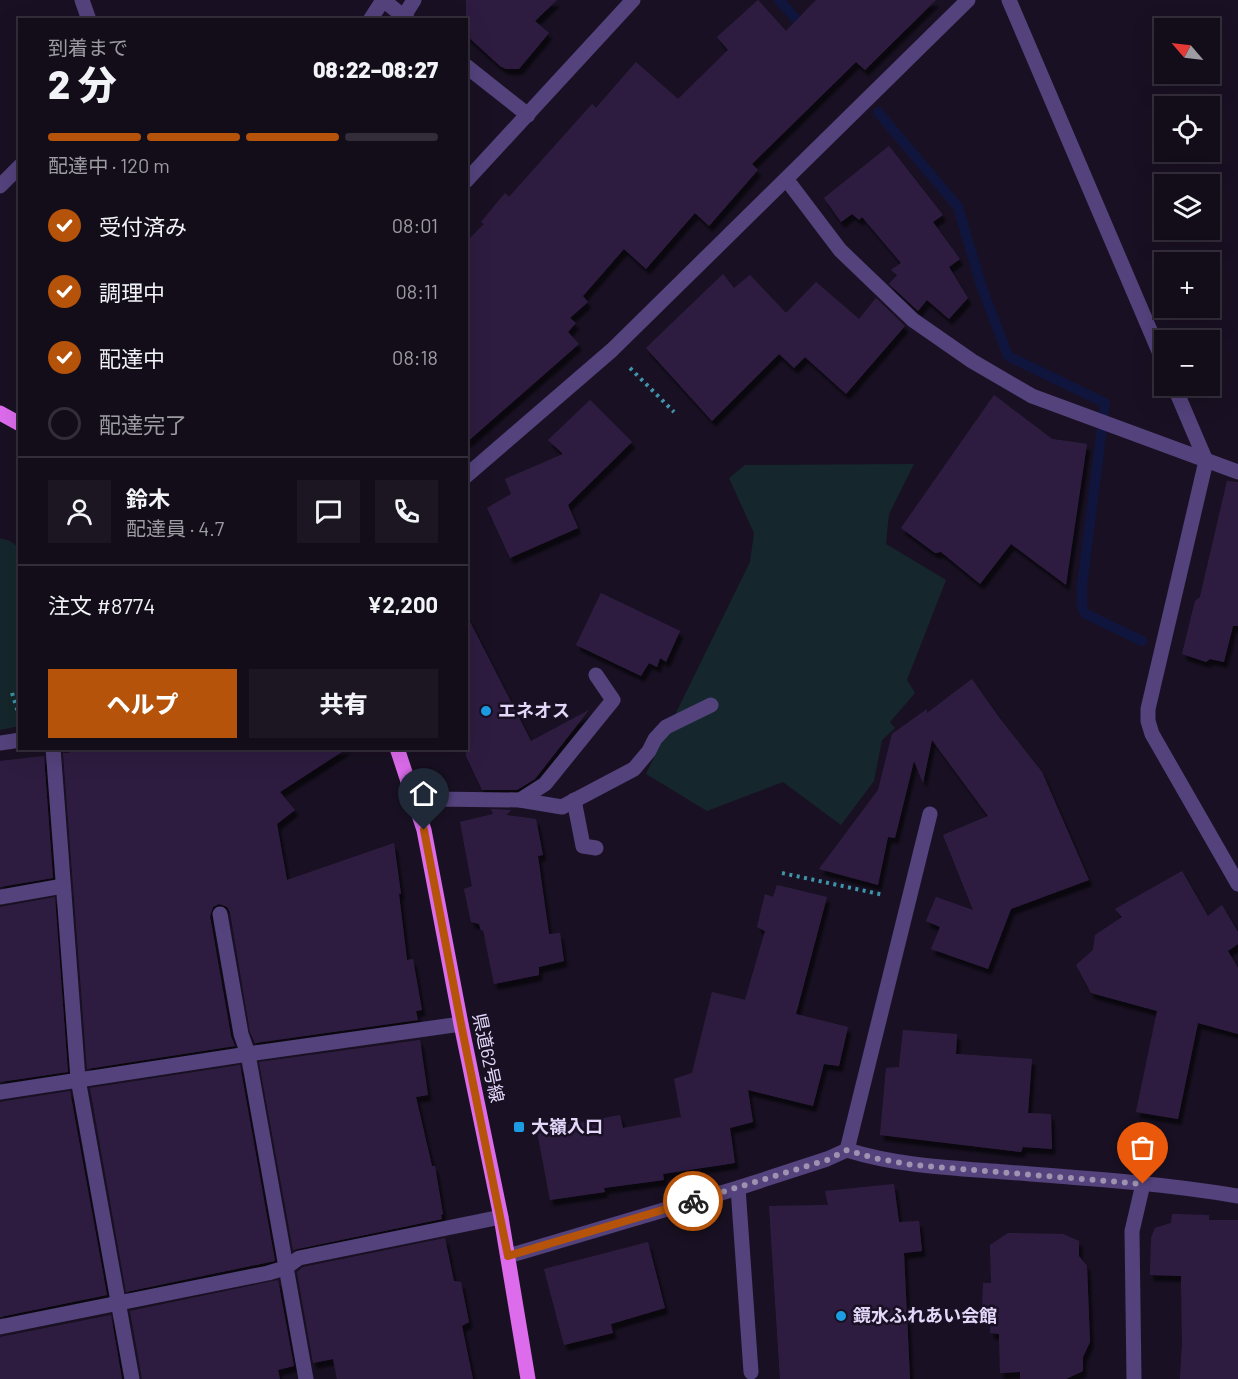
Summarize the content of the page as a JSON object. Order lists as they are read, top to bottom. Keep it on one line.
{"streets":{"main road":["県道62号線"]},"places":{"other":["エネオス","鏡水ふれあい会館"],"transit":["大嶺入口"]},"north":"top left","page":{"map_buttons":["+","−"],"heading":["2 分","到着まで","08:22–08:27"],"panel":["鈴木","配達員 · 4.7","注文 #8774","¥2,200"],"bar":"配達中 · 120 m","list":[["受付済み","08:01"],["調理中","08:11"],["配達中","08:18"],"配達完了"],"buttons":["ヘルプ","共有"]}}
